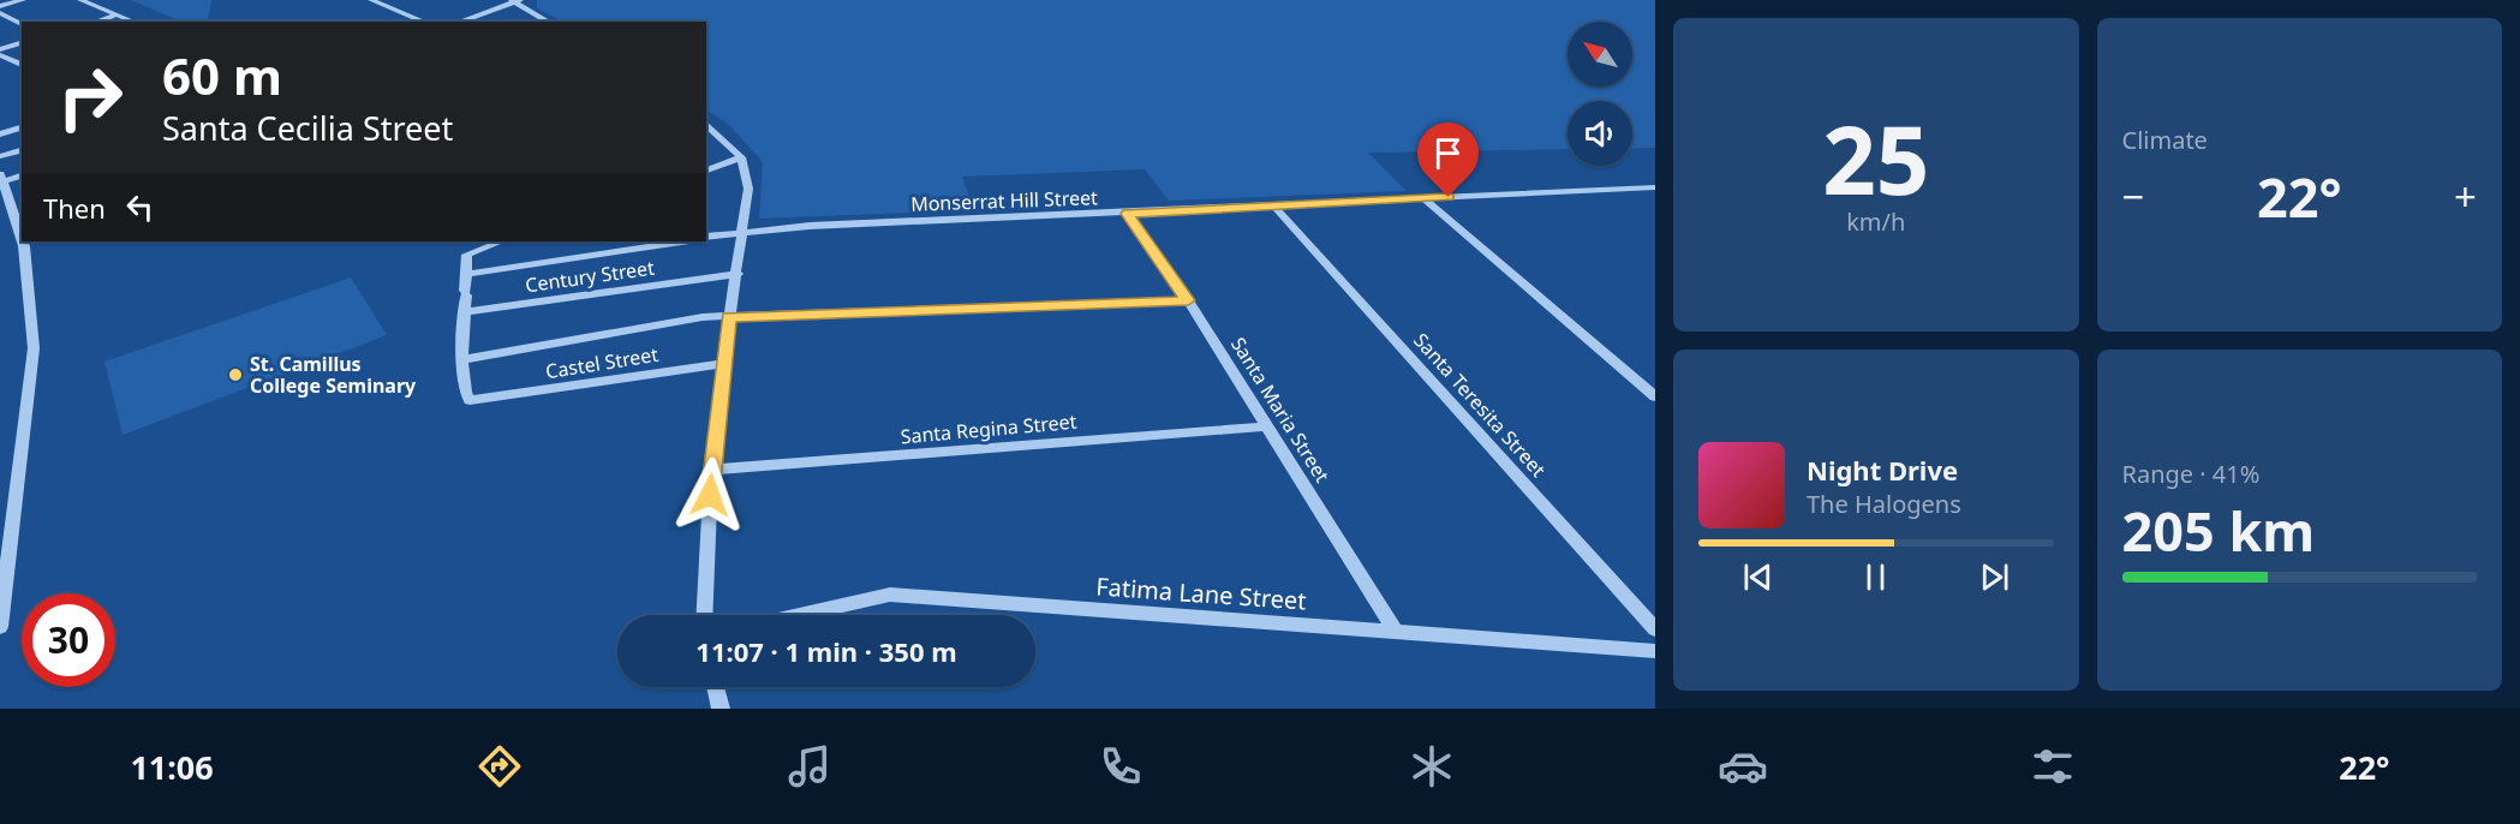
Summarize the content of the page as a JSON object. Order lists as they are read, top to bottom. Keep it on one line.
{"streets":{"street":["Monserrat Hill Street","Century Street","Castel Street","Santa Teresita Street","Santa Maria Street","Santa Regina Street","Fatima Lane Street"]},"crossings":[["Monserrat Hill Street","Santa Teresita Street"],["Monserrat Hill Street","Santa Maria Street"],["Santa Maria Street","Santa Regina Street"],["Santa Maria Street","Fatima Lane Street"]],"places":["St. Camillus College Seminary"],"north":"top left","page":{"tile":[["25","km/h"],"Climate",["Range · 41%","205 km"]],"turn":["60 m","Santa Cecilia Street"],"heat":["−","22°","+"],"then":"Then","song":["Night Drive","The Halogens"],"limit":"30","trip":"11:07 · 1 min · 350 m","tabs":["11:06","22°"]}}
